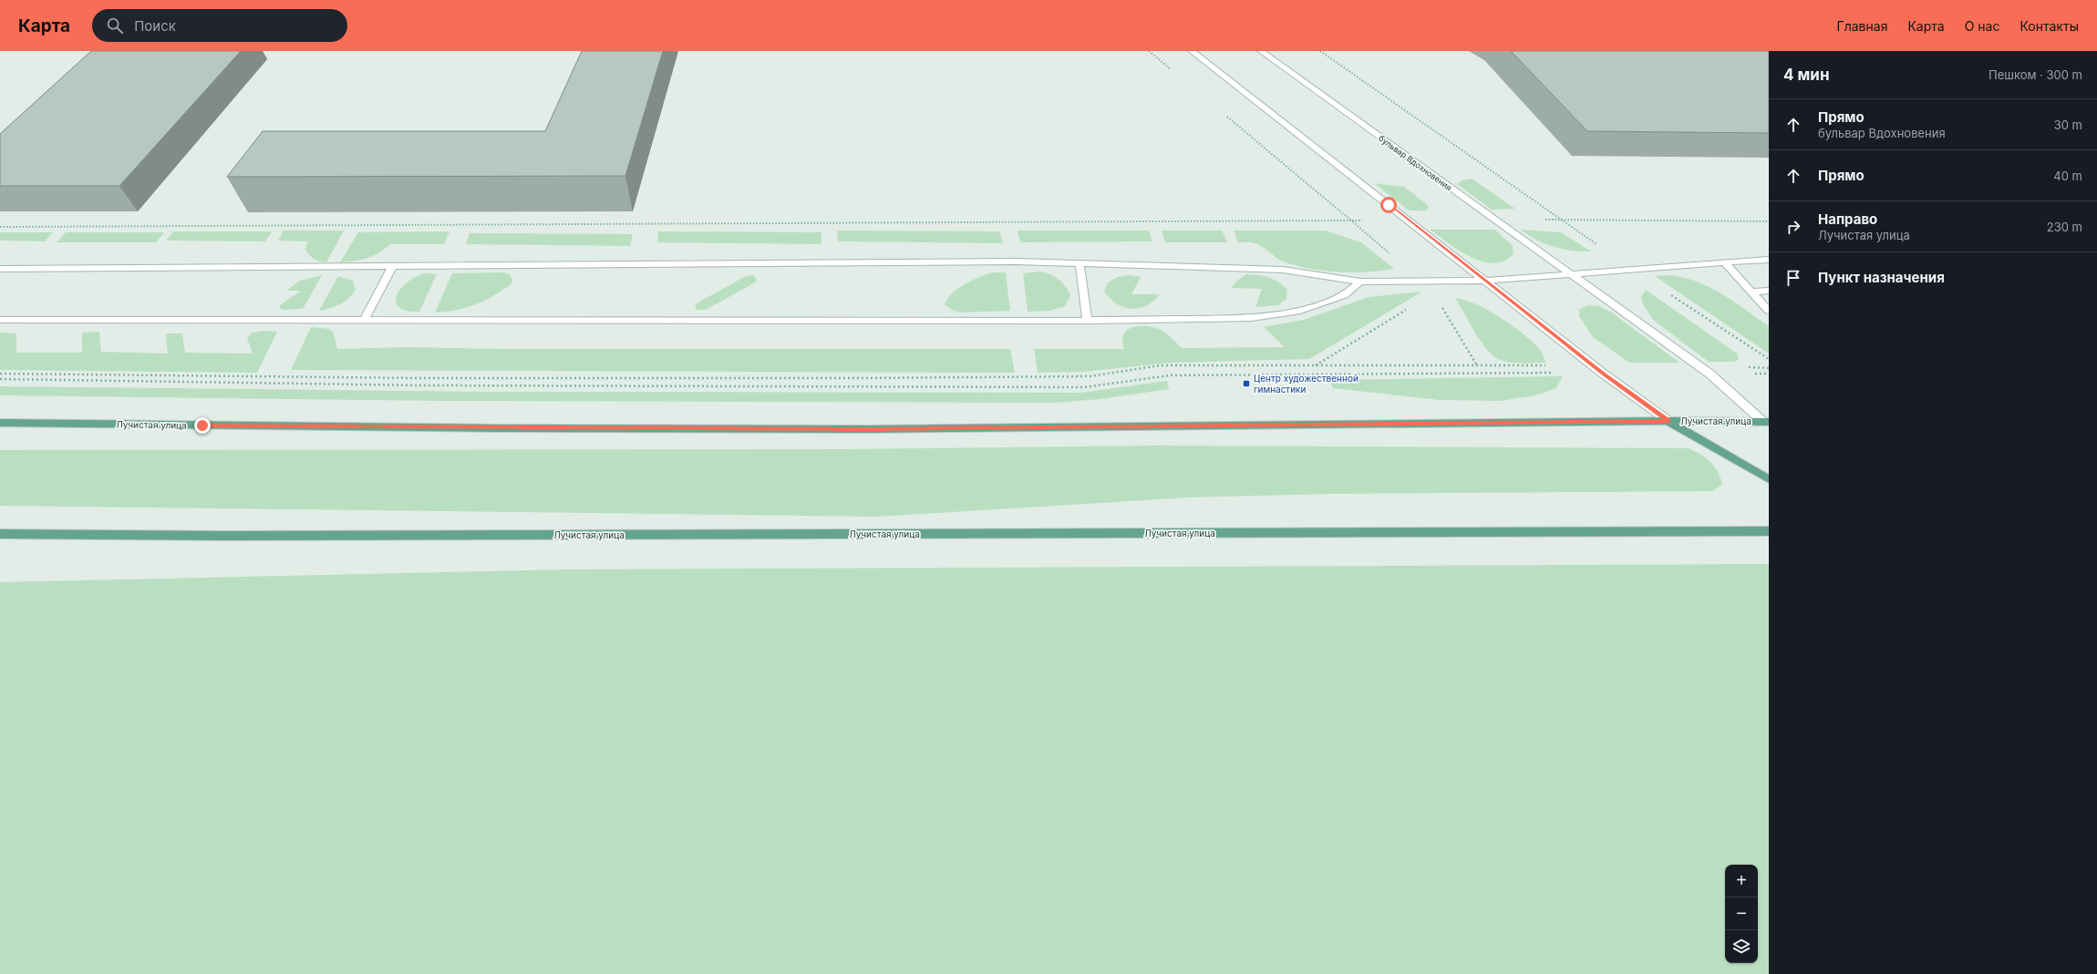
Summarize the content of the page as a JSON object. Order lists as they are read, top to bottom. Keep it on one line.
{"streets":{"main road":["Лучистая улица"],"lane":["бульвар Вдохновения"]},"crossings":[["бульвар Вдохновения","Лучистая улица"]],"places":{"transit":["Центр художественной гимнастики"]},"page":{"header":"Карта","search":"Поиск","nav":["Главная","Карта","О нас","Контакты"],"heading":["4 мин","Пешком · 300 m"],"list":[["Прямо","бульвар Вдохновения","30 m"],["Прямо","40 m"],["Направо","Лучистая улица","230 m"],"Пункт назначения"],"map_buttons":["+","−"]}}
